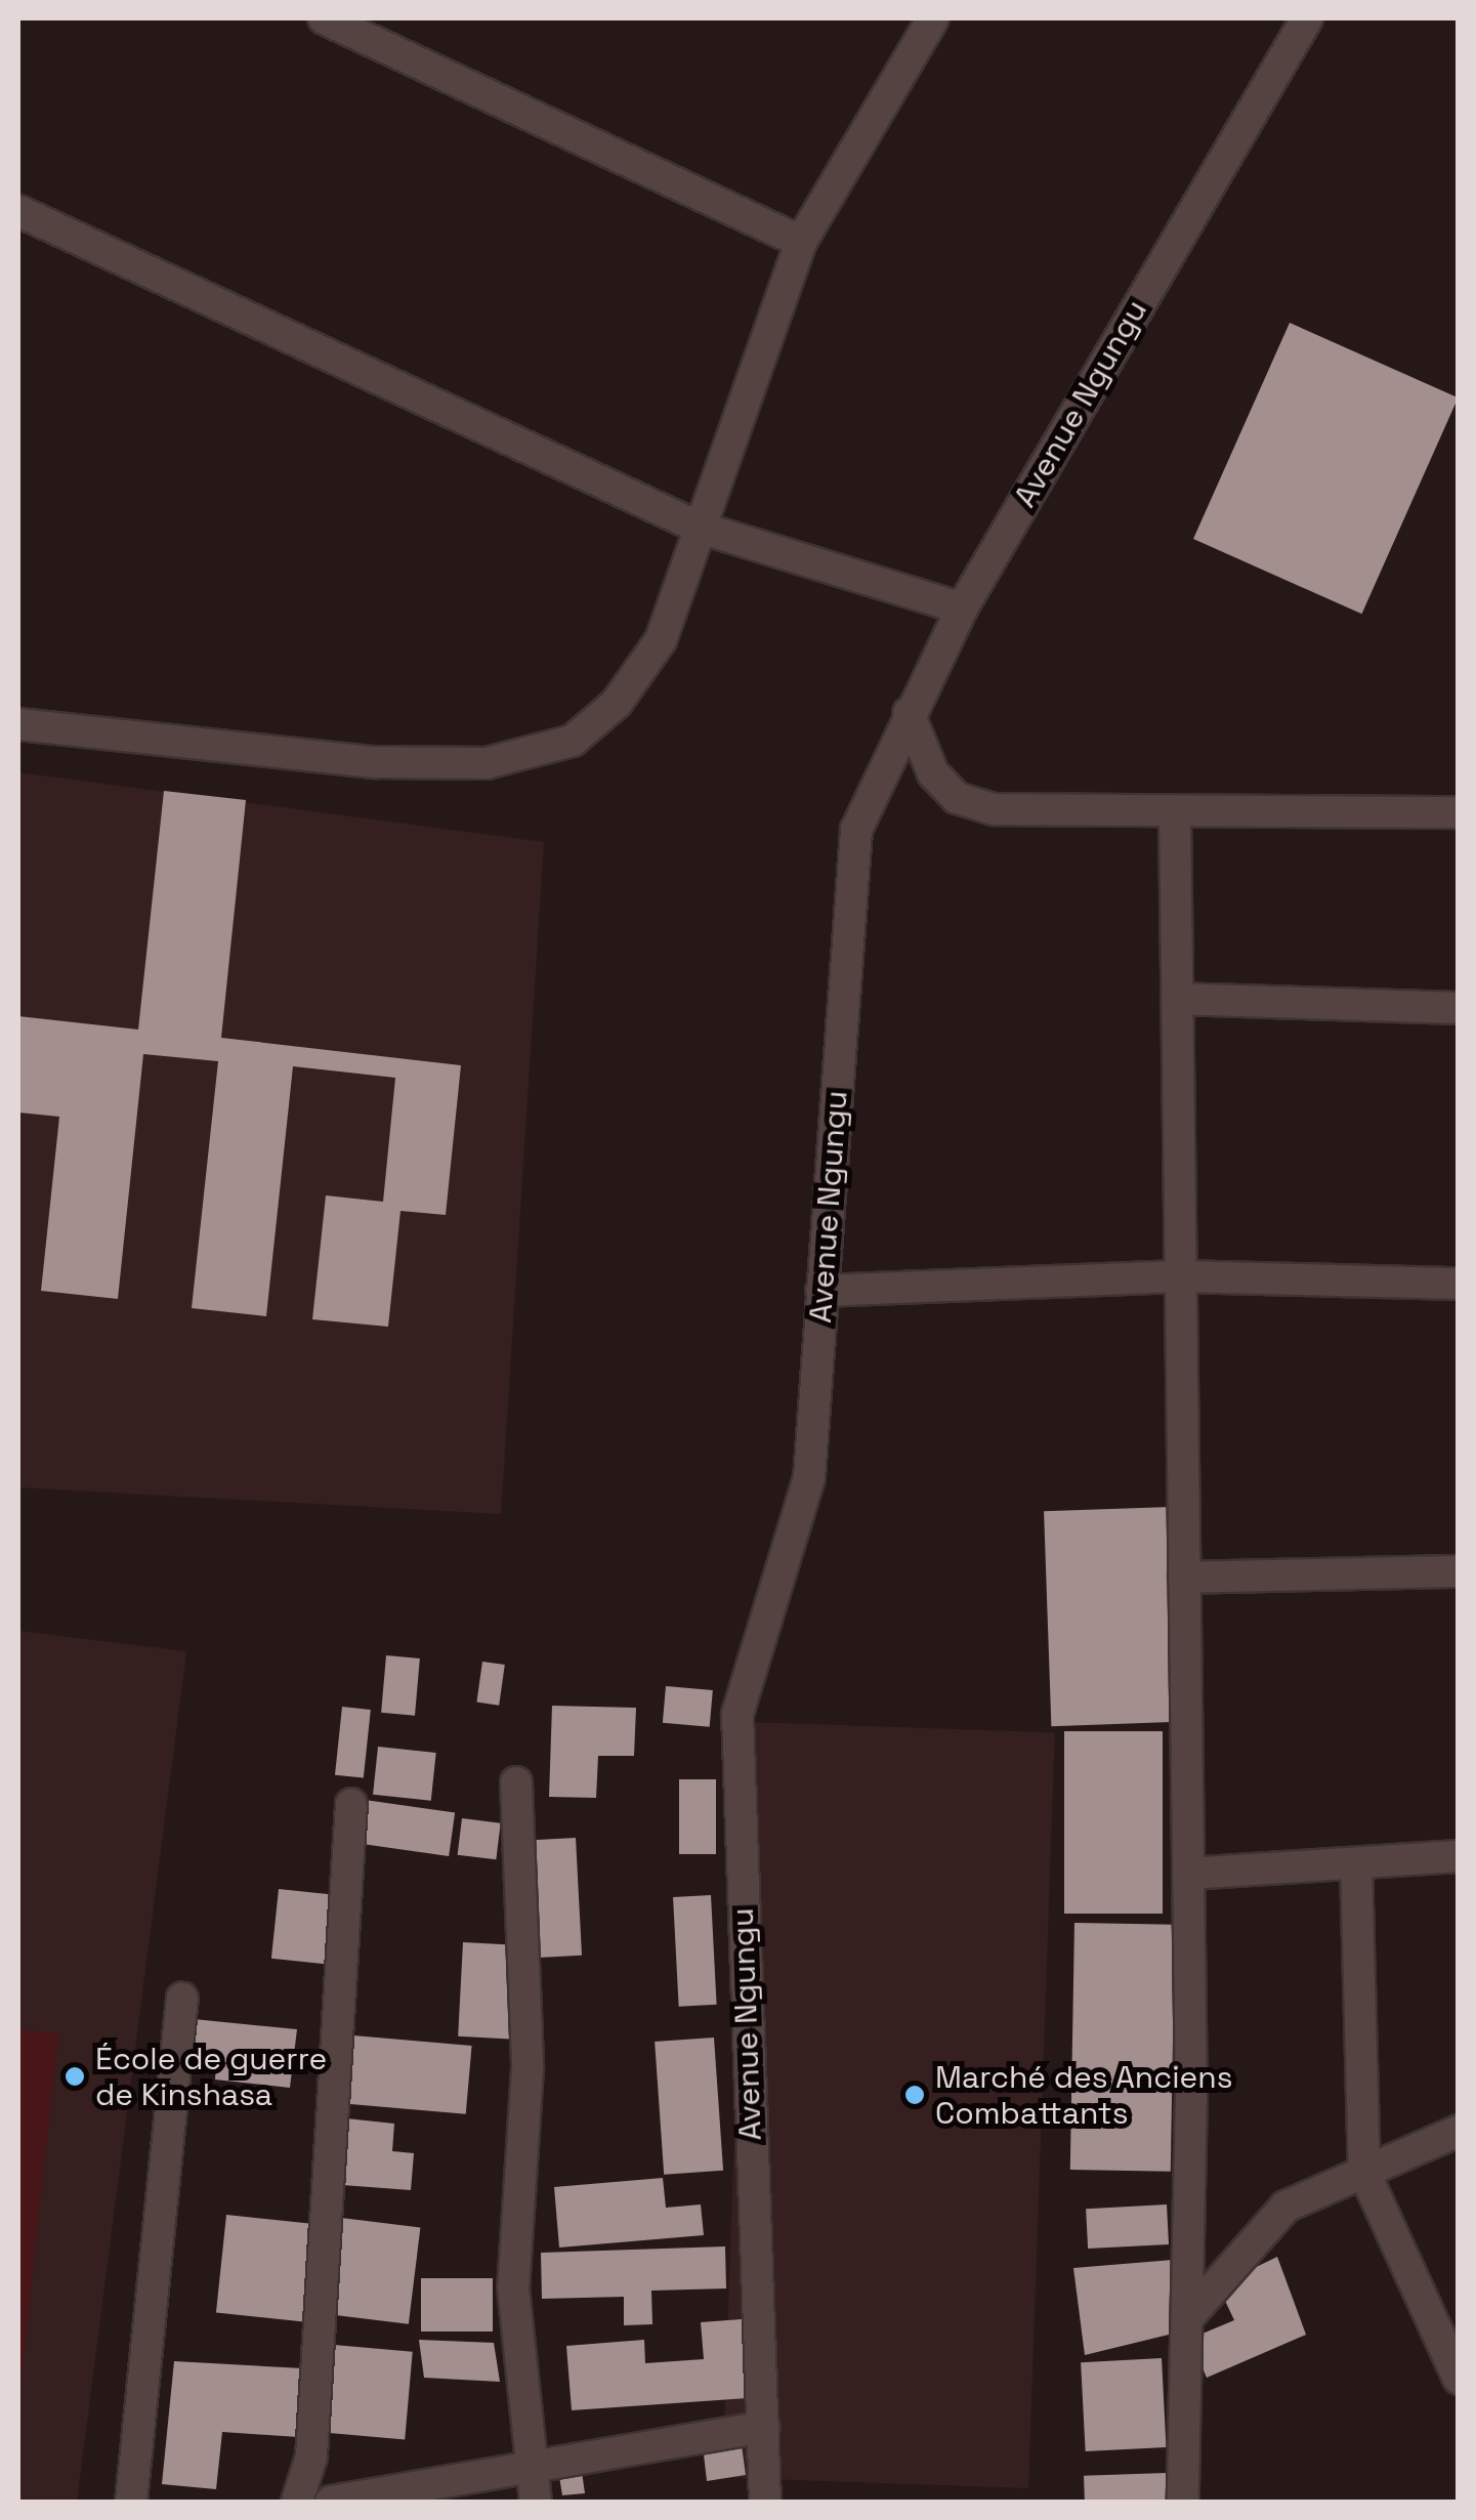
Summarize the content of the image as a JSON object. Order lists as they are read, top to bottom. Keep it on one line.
{"streets":{"street":["Avenue Ngungu"]},"places":["École de guerre de Kinshasa","Marché des Anciens Combattants"]}
